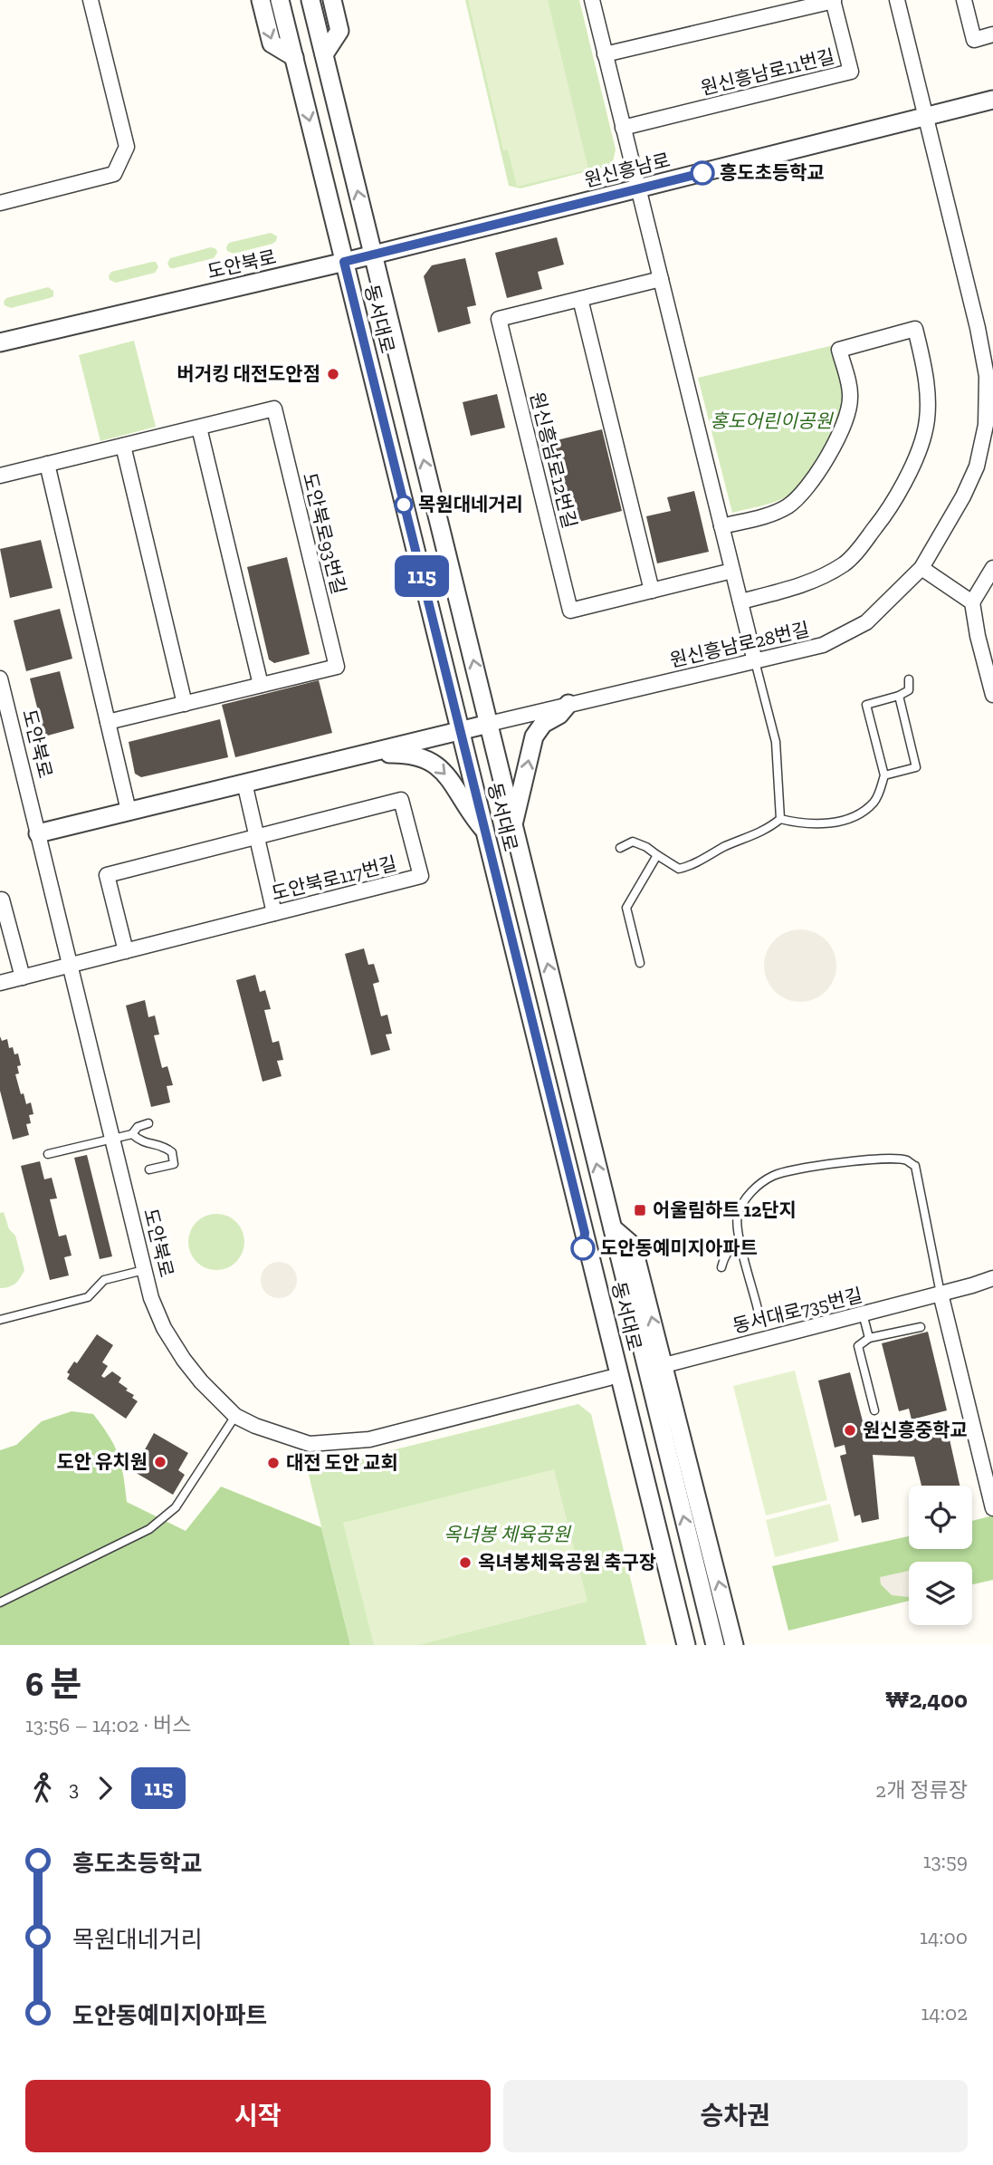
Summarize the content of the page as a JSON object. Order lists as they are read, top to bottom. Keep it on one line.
{"streets":{"street":["원신흥남로11번길","원신흥남로","도안북로","동서대로","원신흥남로12번길","도안북로93번길","원신흥남로28번길","도안북로117번길","동서대로735번길"]},"crossings":[["원신흥남로","도안북로"],["원신흥남로","동서대로"],["원신흥남로","원신흥남로28번길"],["도안북로","동서대로"],["도안북로","도안북로117번길"],["동서대로","원신흥남로28번길"]],"parks":["홍도어린이공원","옥녀봉 체육공원"],"places":{"other":["흥도초등학교","버거킹 대전도안점","목원대네거리","도안동예미지아파트","원신흥중학교","도안 유치원","대전 도안 교회","옥녀봉체육공원 축구장"],"transit":["어울림하트 12단지"]},"lines":["bus line 115"],"page":{"on_map":"115","heading":["6 분","13:56 – 14:02 · 버스","₩2,400"],"legs":["3","115","2개 정류장"],"list":[{"name":"흥도초등학교","value":"13:59"},{"name":"목원대네거리","value":"14:00"},{"name":"도안동예미지아파트","value":"14:02"}],"buttons":["시작","승차권"]}}
